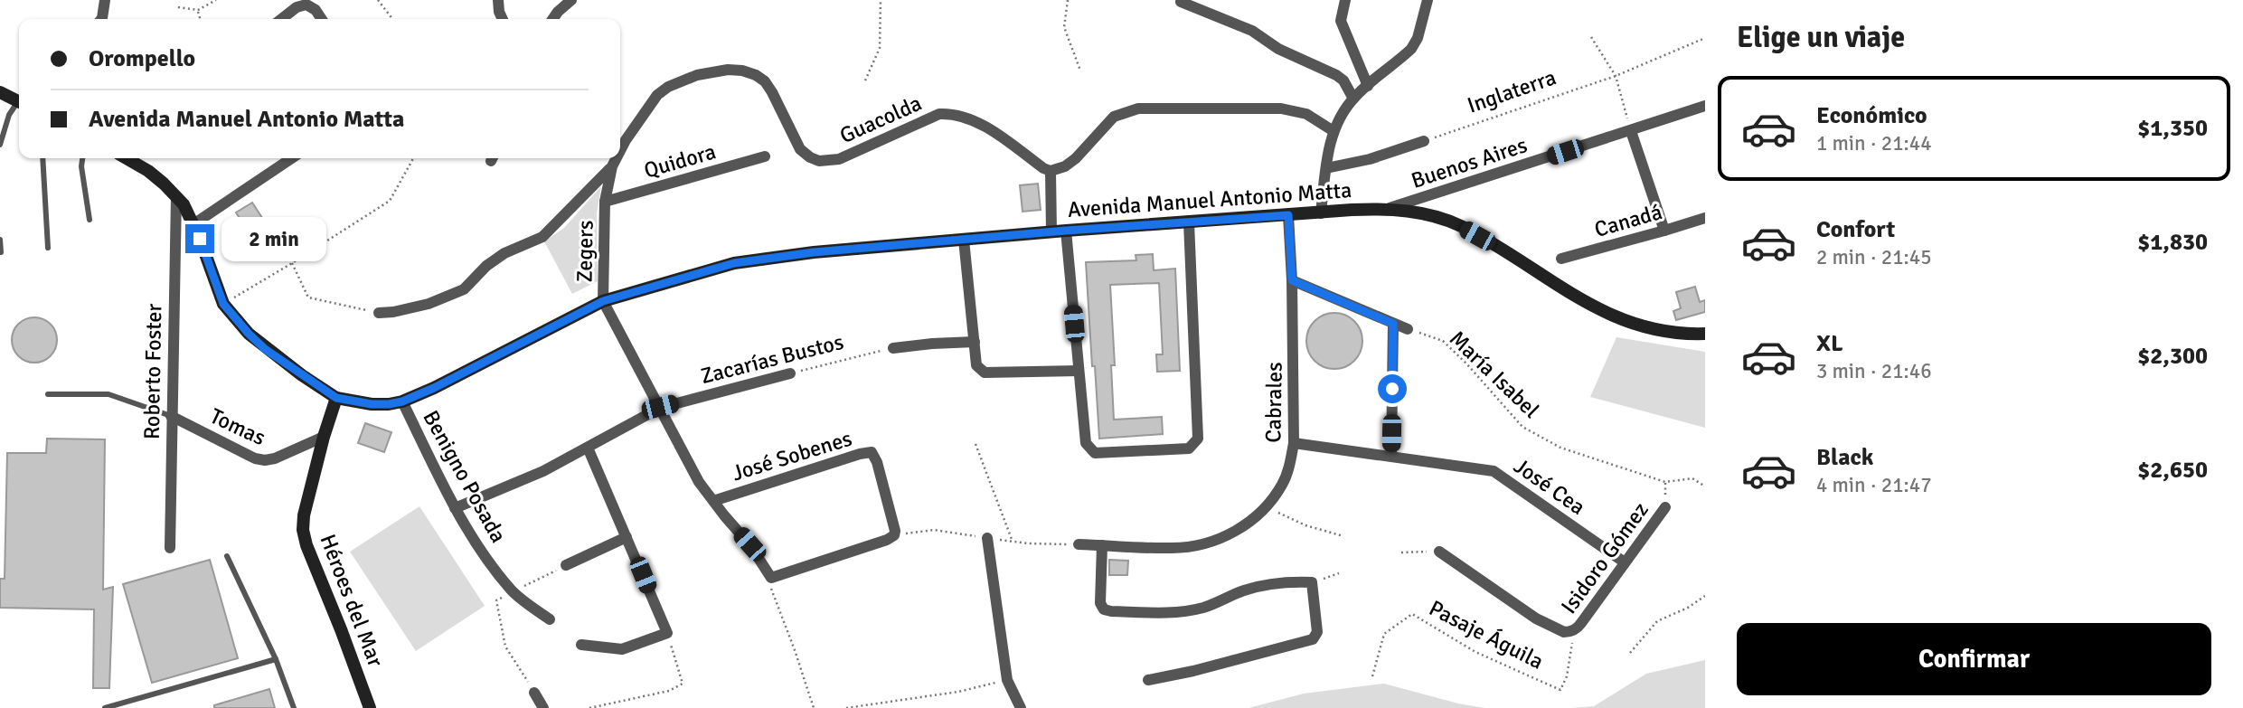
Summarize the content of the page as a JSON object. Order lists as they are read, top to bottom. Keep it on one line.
{"streets":{"main road":["Avenida Manuel Antonio Matta","Héroes del Mar"],"street":["Guacolda","Quidora","Buenos Aires","Canadá","Zegers","Zacarías Bustos","Roberto Foster","Cabrales","Tomas","José Sobenes","Benigno Posada","José Cea","Isidoro Gómez"],"path":["Inglaterra","María Isabel","Pasaje Águila"]},"crossings":[["Guacolda","Quidora"],["Guacolda","Zegers"],["Quidora","Zegers"],["Buenos Aires","Avenida Manuel Antonio Matta"],["Avenida Manuel Antonio Matta","Zegers"],["Avenida Manuel Antonio Matta","Roberto Foster"],["Avenida Manuel Antonio Matta","Cabrales"],["Avenida Manuel Antonio Matta","Benigno Posada"],["Avenida Manuel Antonio Matta","Héroes del Mar"],["Zacarías Bustos","Benigno Posada"],["Roberto Foster","Tomas"],["Cabrales","José Cea"],["Tomas","Héroes del Mar"],["José Cea","Isidoro Gómez"],["Isidoro Gómez","Pasaje Águila"]],"page":{"heading":"Elige un viaje","banner":["Orompello","Avenida Manuel Antonio Matta"],"list":[{"name":"Económico","note":"1 min · 21:44","value":"$1,350"},{"name":"Confort","note":"2 min · 21:45","value":"$1,830"},{"name":"XL","note":"3 min · 21:46","value":"$2,300"},{"name":"Black","note":"4 min · 21:47","value":"$2,650"}],"bubble":"2 min","buttons":"Confirmar"}}
